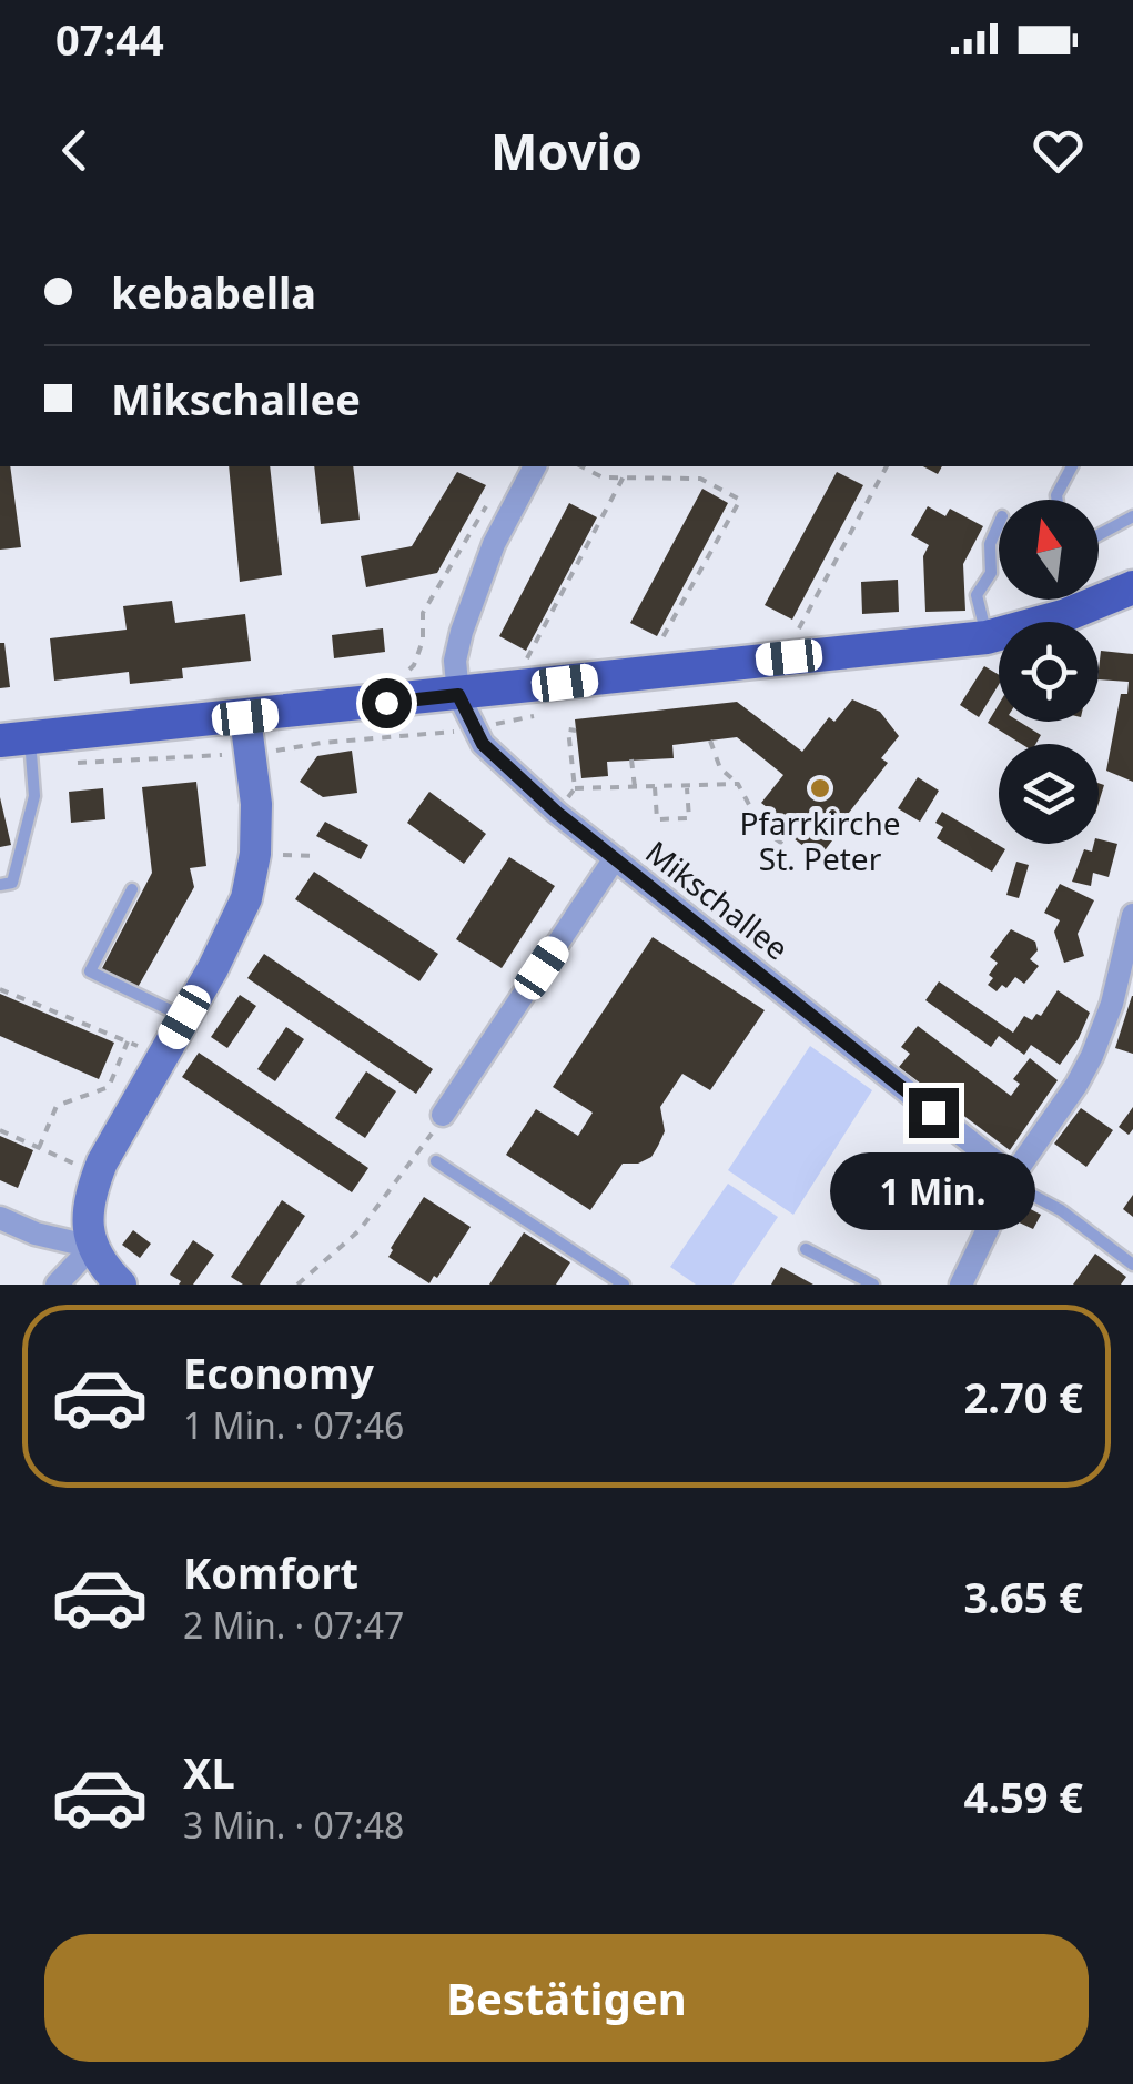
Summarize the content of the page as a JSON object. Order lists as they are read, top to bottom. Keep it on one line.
{"streets":{"street":["Mikschallee"]},"places":["Pfarrkirche St. Peter"],"north":"top","page":{"status":"07:44","header":"Movio","banner":["kebabella","Mikschallee"],"bubble":"1 Min.","list":[{"name":"Economy","note":"1 Min. · 07:46","value":"2.70 €"},{"name":"Komfort","note":"2 Min. · 07:47","value":"3.65 €"},{"name":"XL","note":"3 Min. · 07:48","value":"4.59 €"}],"buttons":"Bestätigen"}}
